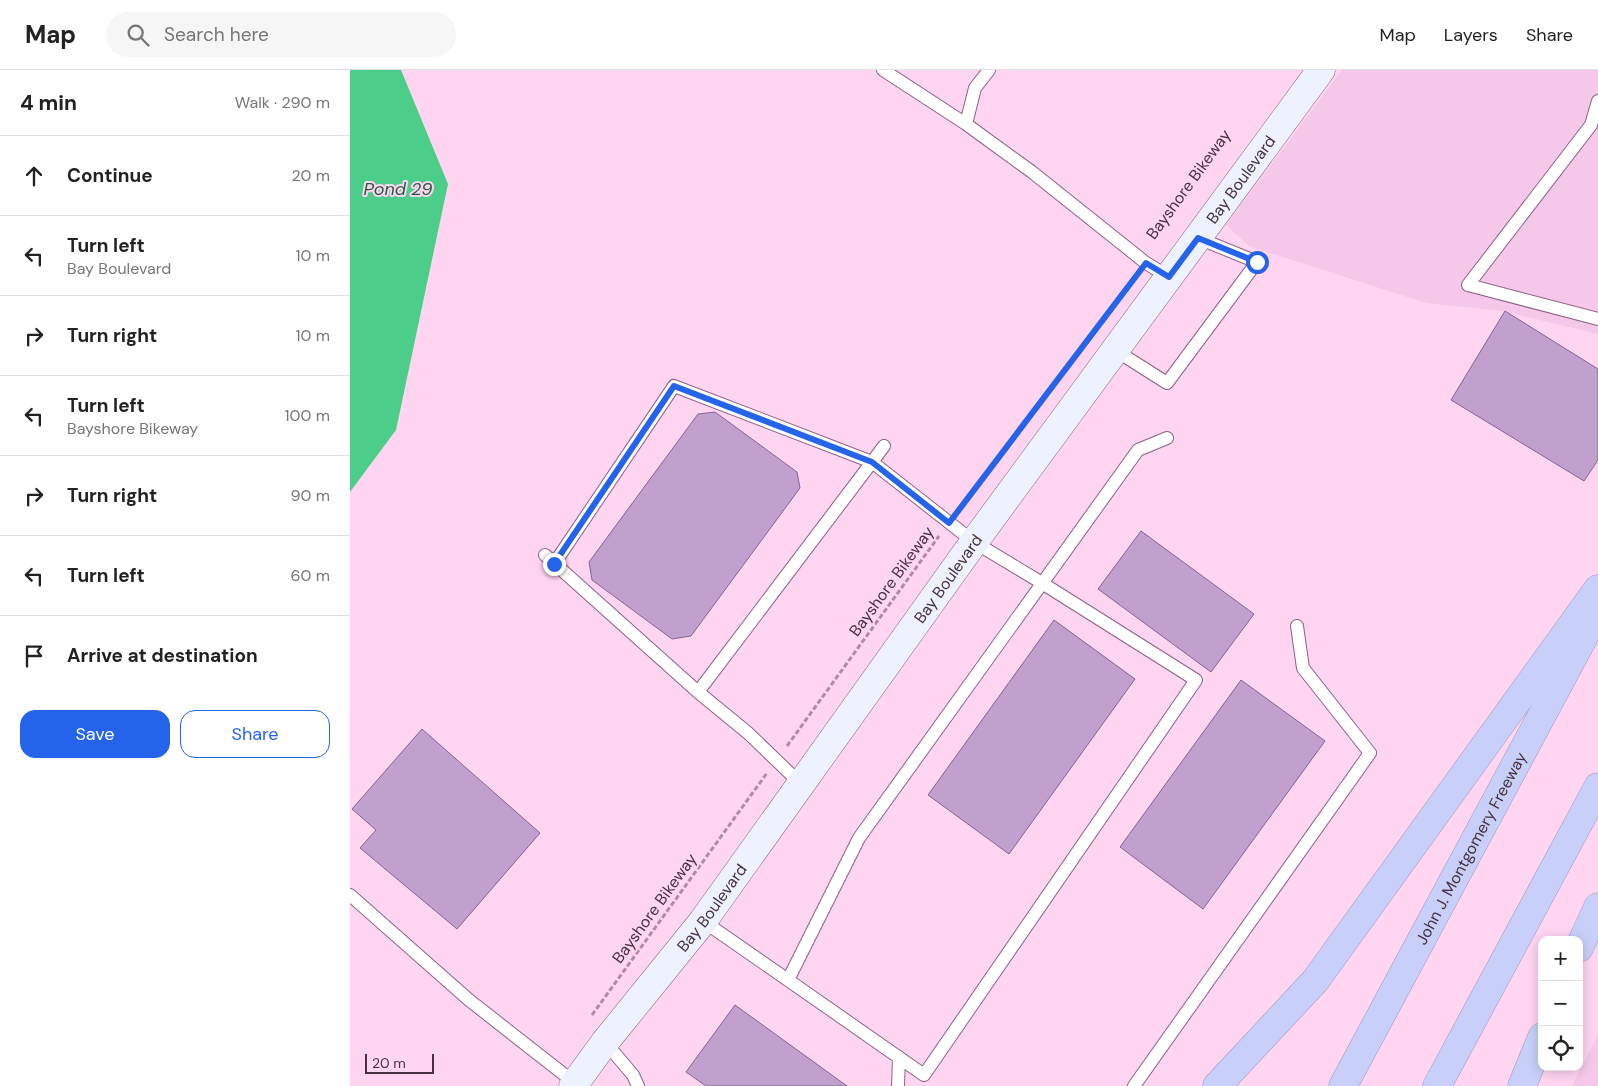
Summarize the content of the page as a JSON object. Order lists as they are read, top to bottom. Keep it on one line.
{"streets":{"highway":["John J. Montgomery Freeway"],"street":["Bay Boulevard"],"path":["Bayshore Bikeway"]},"water":["Pond 29"],"scale_bar":"20 m","page":{"header":"Map","search":"Search here","nav":["Map","Layers","Share"],"heading":["4 min","Walk · 290 m"],"list":[["Continue","20 m"],["Turn left","Bay Boulevard","10 m"],["Turn right","10 m"],["Turn left","Bayshore Bikeway","100 m"],["Turn right","90 m"],["Turn left","60 m"],"Arrive at destination"],"buttons":["Save","Share"],"map_buttons":["+","−"],"scale":"20 m"}}
